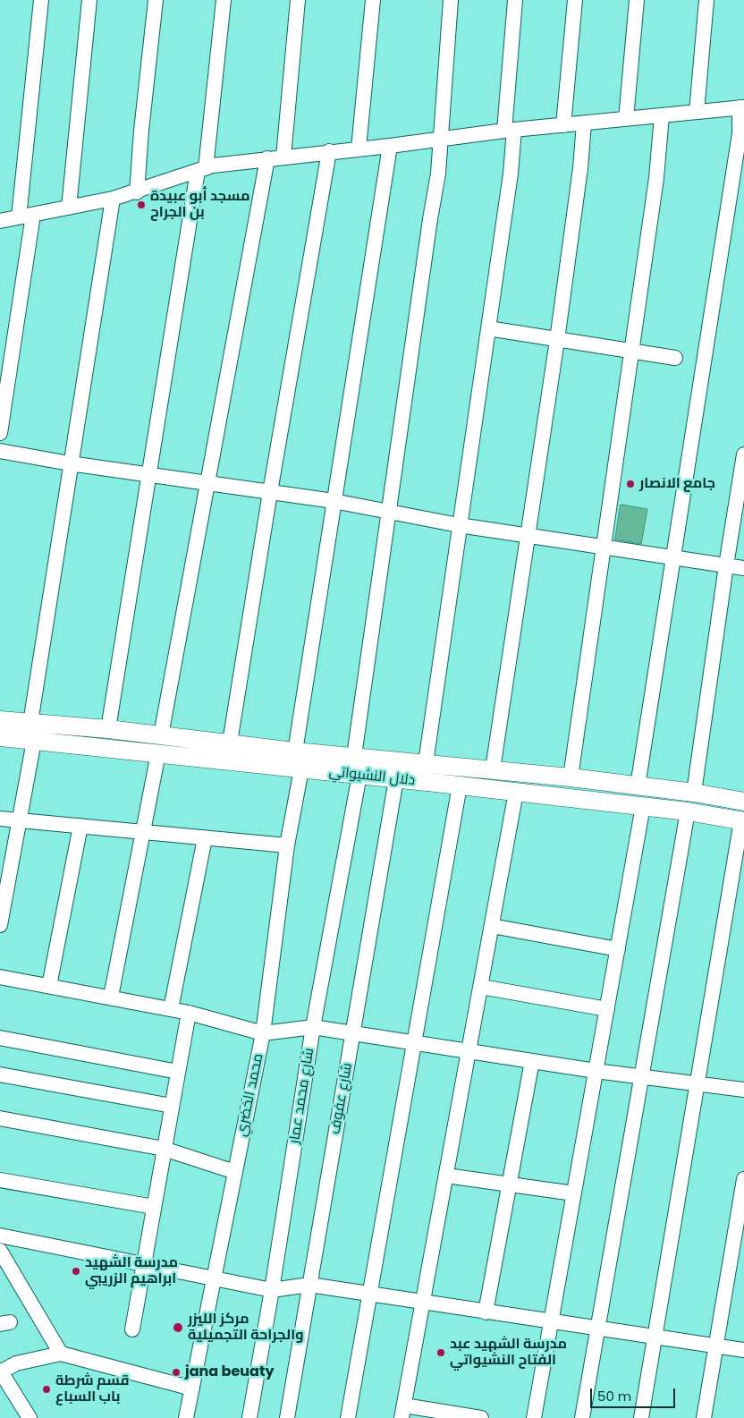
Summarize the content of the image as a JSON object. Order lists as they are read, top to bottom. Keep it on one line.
{"streets":{"main road":["دلال النشيواتي"],"street":["محمد الخضري","شارع محمد عمار","شارع عفوف"]},"crossings":[["دلال النشيواتي","محمد الخضري"],["دلال النشيواتي","شارع محمد عمار"],["دلال النشيواتي","شارع عفوف"]],"places":["مسجد أبو عبيدة بن الجراح","جامع الانصار","مدرسة الشهيد ابراهيم الزريبي","مركز الليزر والجراحة التجميلية","مدرسة الشهيد عبد الفتاح النشيواتي","jana beuaty","قسم شرطة باب السباع"],"scale_bar":"50 m"}
